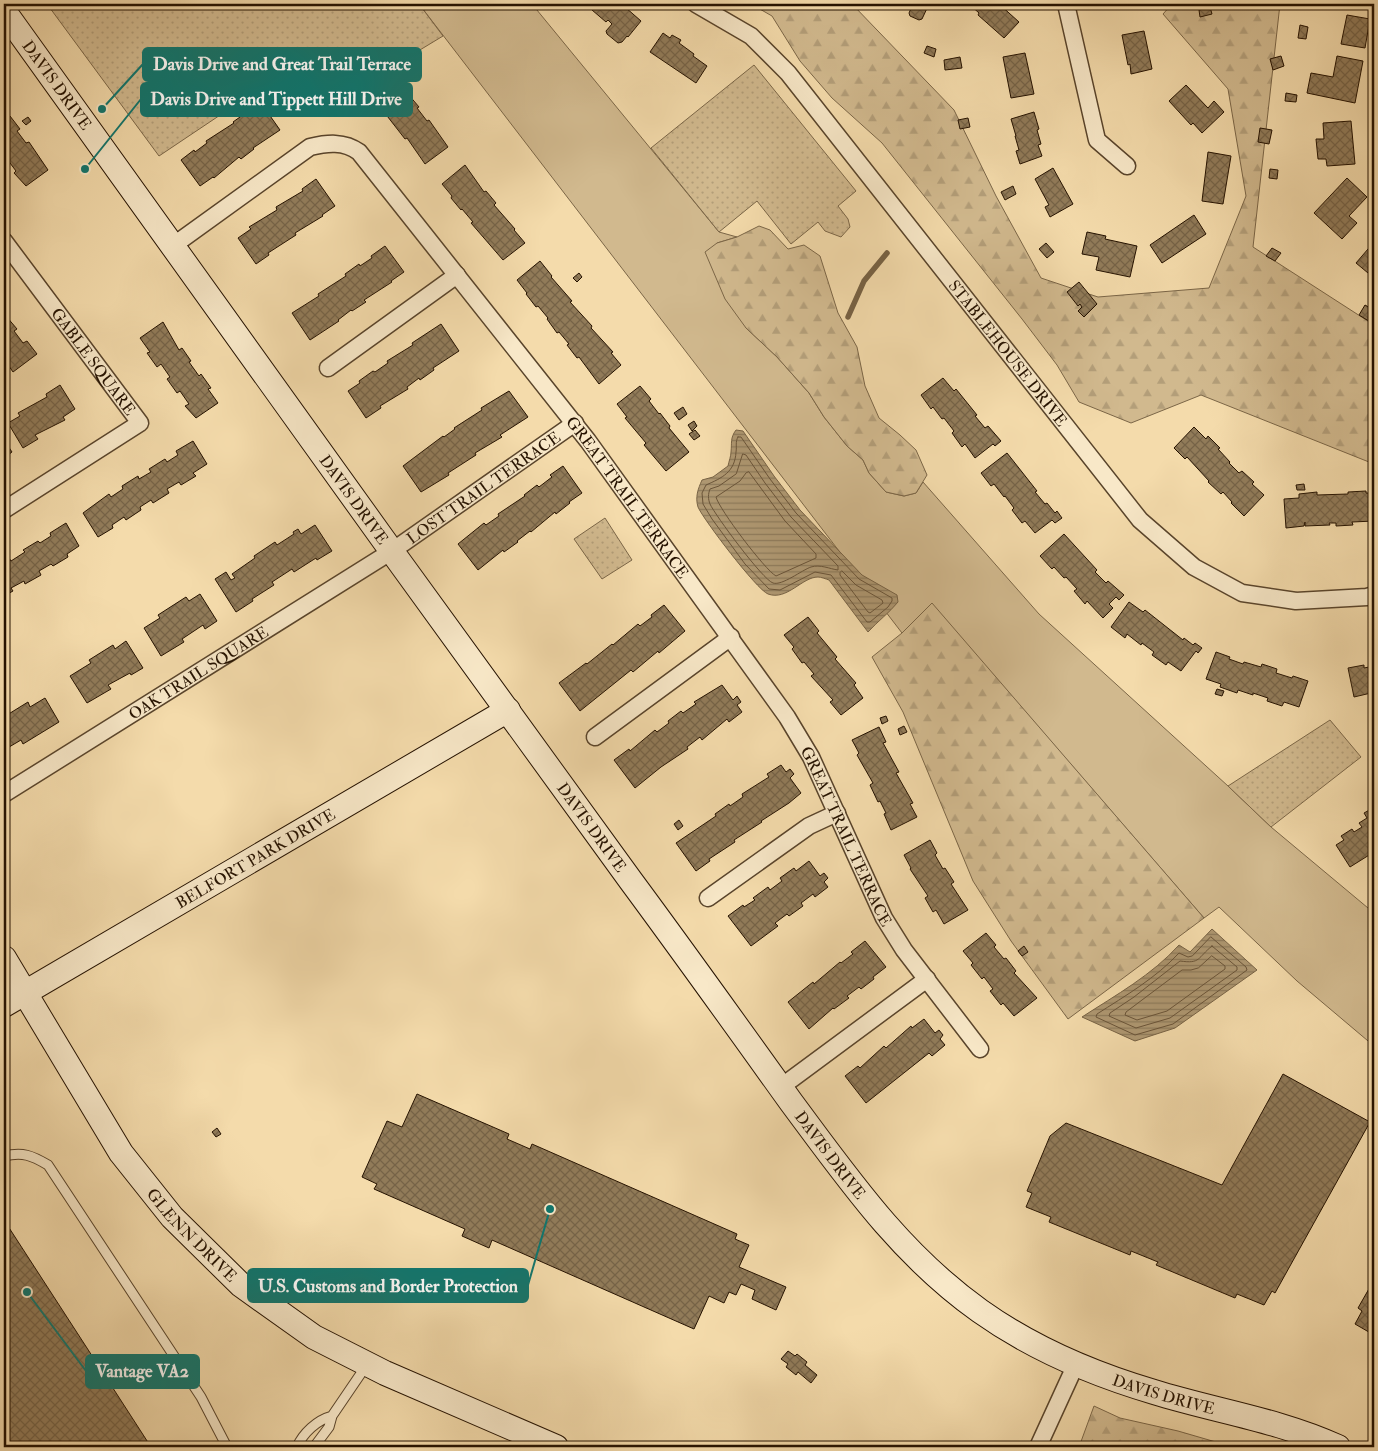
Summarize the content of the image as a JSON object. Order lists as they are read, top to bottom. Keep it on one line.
{"streets":{"main road":["DAVIS DRIVE","BELFORT PARK DRIVE","GLENN DRIVE"],"street":["STABLEHOUSE DRIVE","GABLE SQUARE","LOST TRAIL TERRACE","GREAT TRAIL TERRACE","OAK TRAIL SQUARE"]},"crossings":[["DAVIS DRIVE","LOST TRAIL TERRACE"],["DAVIS DRIVE","GREAT TRAIL TERRACE"],["DAVIS DRIVE","OAK TRAIL SQUARE"],["DAVIS DRIVE","BELFORT PARK DRIVE"],["LOST TRAIL TERRACE","GREAT TRAIL TERRACE"],["LOST TRAIL TERRACE","OAK TRAIL SQUARE"],["BELFORT PARK DRIVE","GLENN DRIVE"]],"places":["Davis Drive and Great Trail Terrace","Davis Drive and Tippett Hill Drive","U.S. Customs and Border Protection","Vantage VA2"]}
